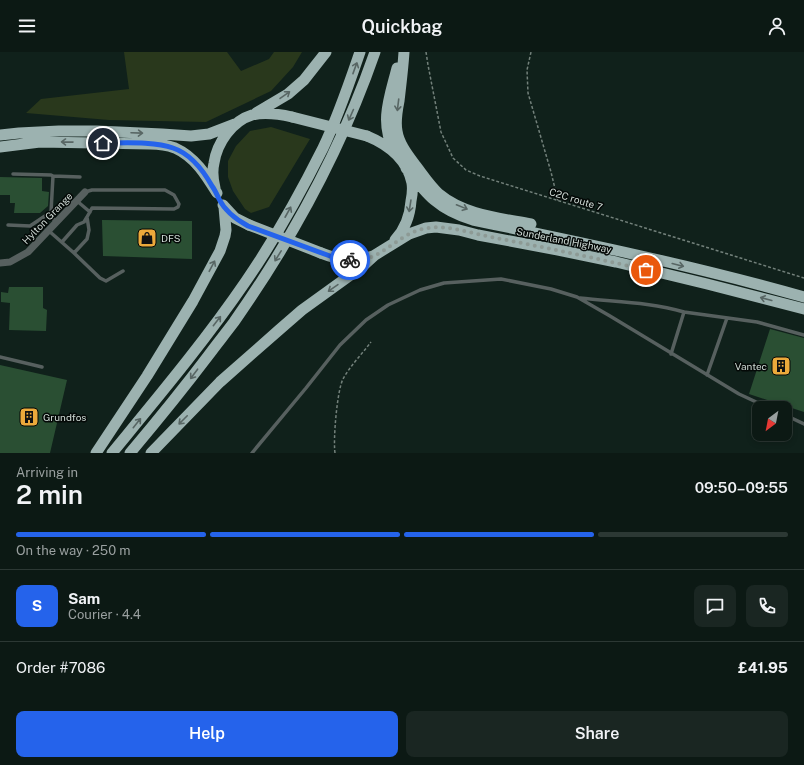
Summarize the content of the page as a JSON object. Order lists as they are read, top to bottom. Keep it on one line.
{"streets":{"highway":["Sunderland Highway"],"street":["Hylton Grange"],"path":["C2C route 7"]},"places":{"shop":["DFS"],"building":["Vantec","Grundfos"]},"north":"bottom left","page":{"header":"Quickbag","heading":["2 min","Arriving in","09:50–09:55"],"panel":["Sam","Courier · 4.4","Order #7086","£41.95"],"bar":"On the way · 250 m","round":"S","buttons":["Help","Share"]}}
